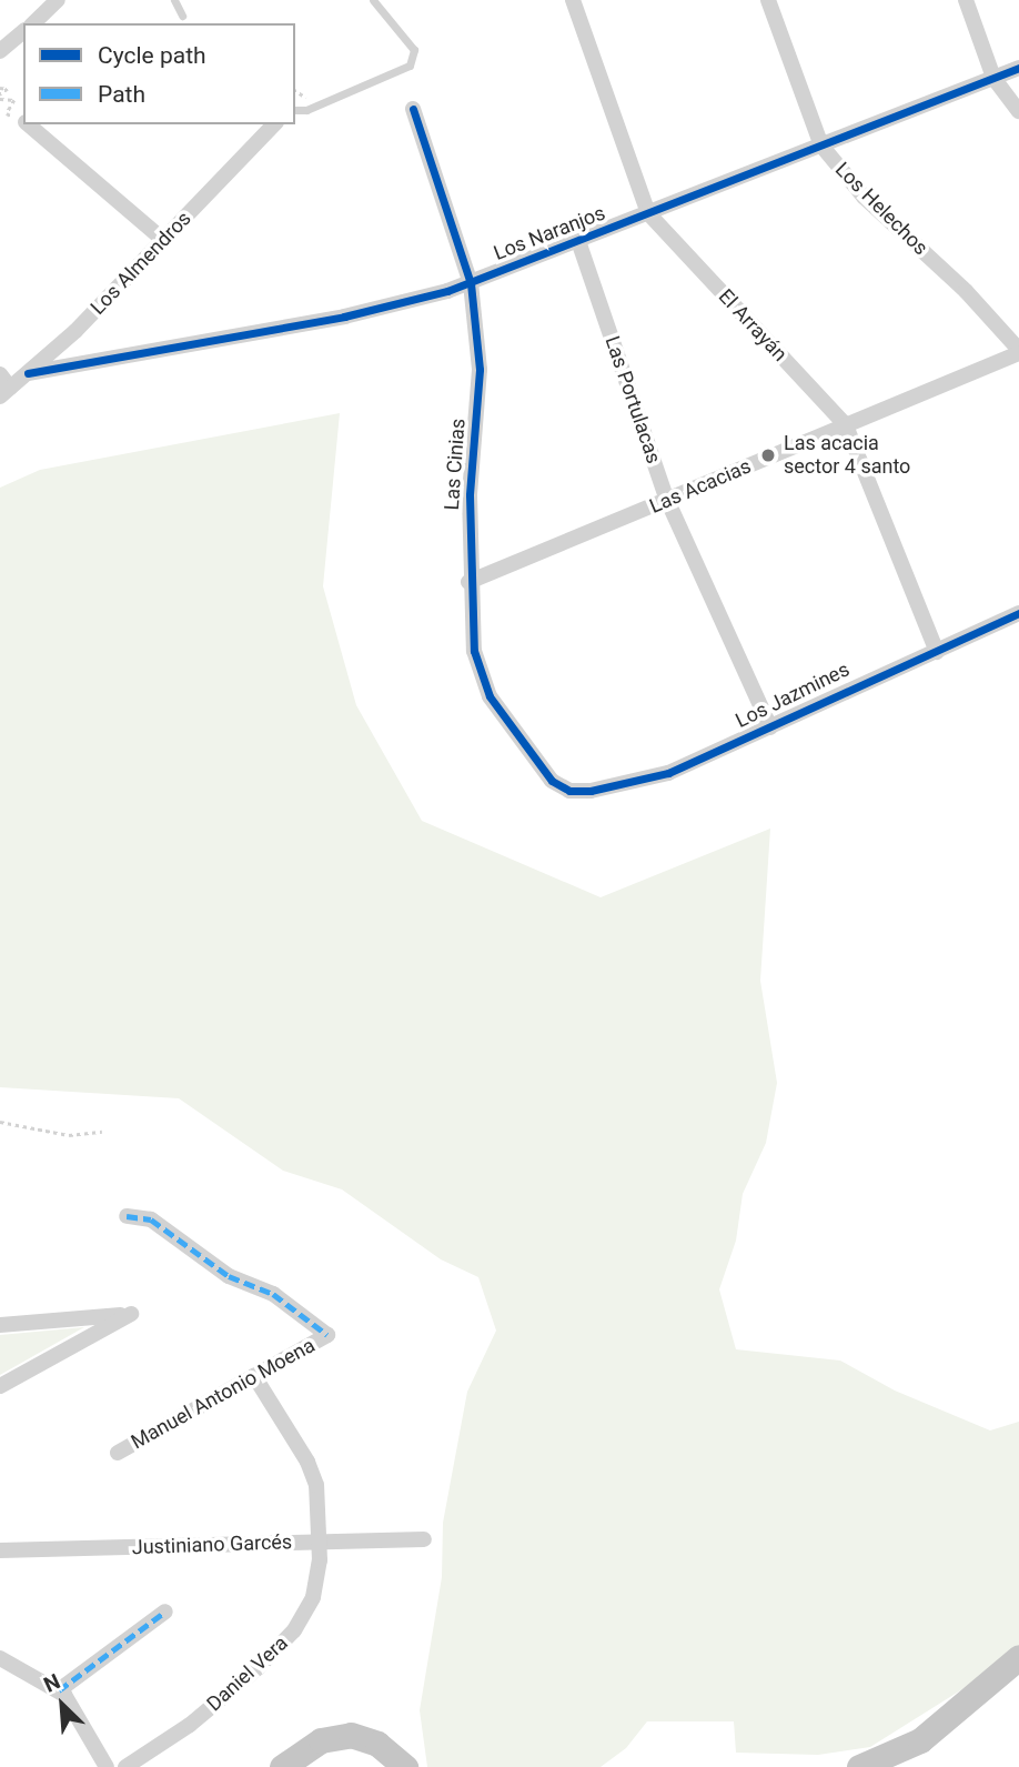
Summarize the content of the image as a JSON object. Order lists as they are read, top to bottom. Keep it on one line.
{"streets":{"street":["Los Helechos","Los Naranjos","Los Almendros","El Arrayán","Las Portulacas","Las Cinias","Las Acacias","Los Jazmines","Manuel Antonio Moena","Justiniano Garcés","Daniel Vera"]},"crossings":[["Los Helechos","Los Naranjos"],["Los Helechos","Las Acacias"],["Los Naranjos","Los Almendros"],["Los Naranjos","El Arrayán"],["Los Naranjos","Las Portulacas"],["Los Naranjos","Las Cinias"],["El Arrayán","Las Acacias"],["El Arrayán","Los Jazmines"],["Las Portulacas","Las Acacias"],["Las Portulacas","Los Jazmines"],["Las Cinias","Las Acacias"],["Las Cinias","Los Jazmines"],["Manuel Antonio Moena","Daniel Vera"],["Justiniano Garcés","Daniel Vera"]],"places":["Las acacia sector 4 santo"],"legend":["Cycle path","Path"],"north":"top left"}
